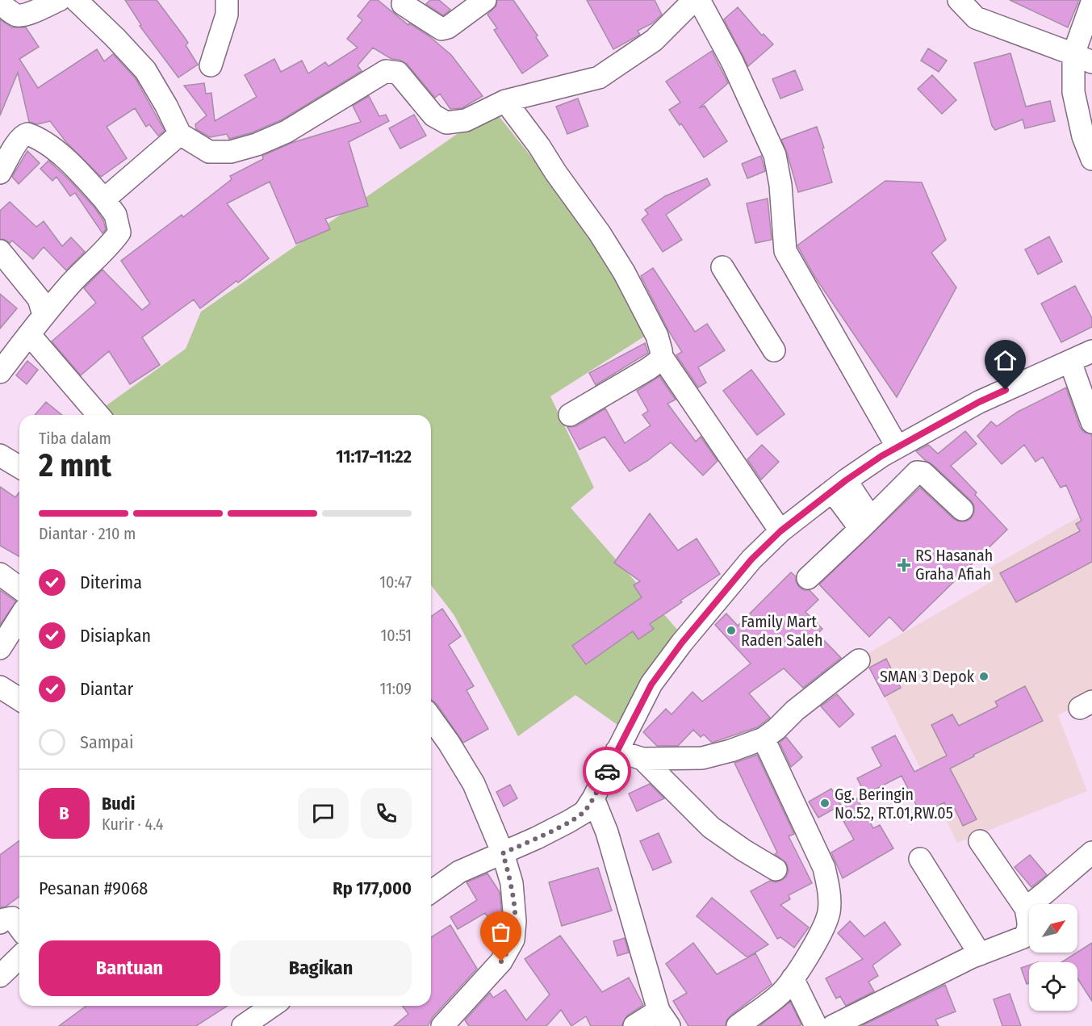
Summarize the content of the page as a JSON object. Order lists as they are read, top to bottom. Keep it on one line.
{"places":{"health":["RS Hasanah Graha Afiah"],"other":["Family Mart Raden Saleh","SMAN 3 Depok","Gg. Beringin No.52, RT.01,RW.05"]},"north":"top right","page":{"heading":["2 mnt","Tiba dalam","11:17–11:22"],"panel":["Budi","Kurir · 4.4","Pesanan #9068","Rp 177,000"],"bar":"Diantar · 210 m","list":[["Diterima","10:47"],["Disiapkan","10:51"],["Diantar","11:09"],"Sampai"],"round":"B","buttons":["Bantuan","Bagikan"]}}
